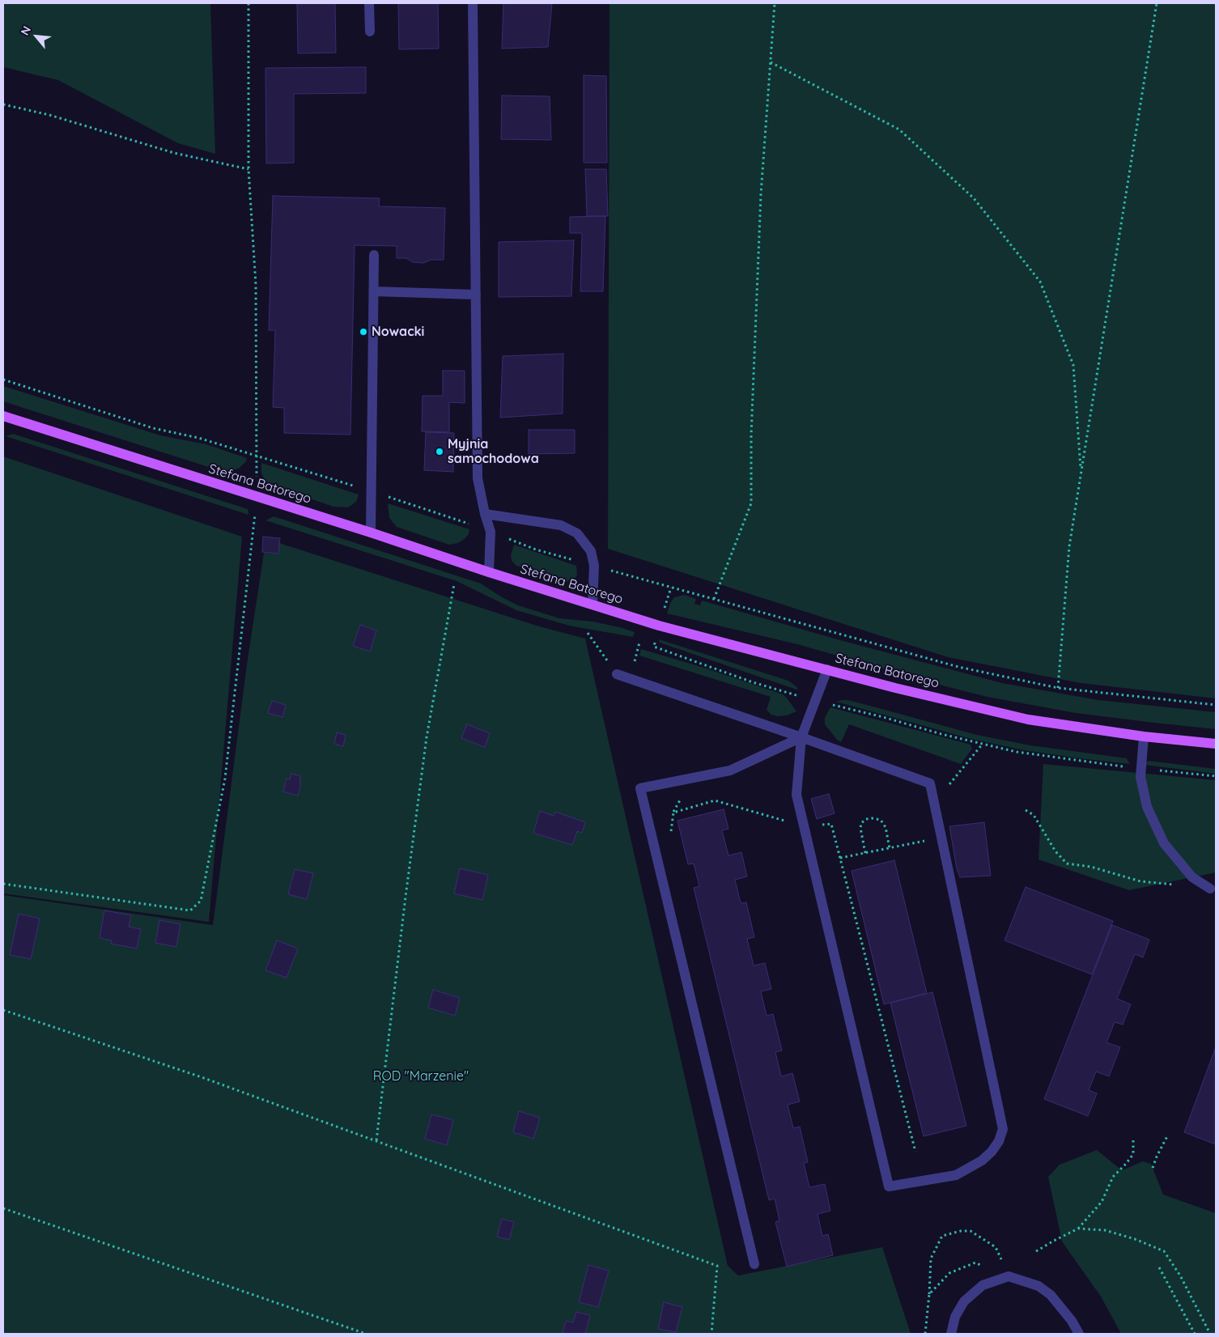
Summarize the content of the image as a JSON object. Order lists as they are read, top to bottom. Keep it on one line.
{"streets":{"main road":["Stefana Batorego"]},"parks":["ROD \"Marzenie\""],"places":["Nowacki","Myjnia samochodowa"],"north":"top left"}
